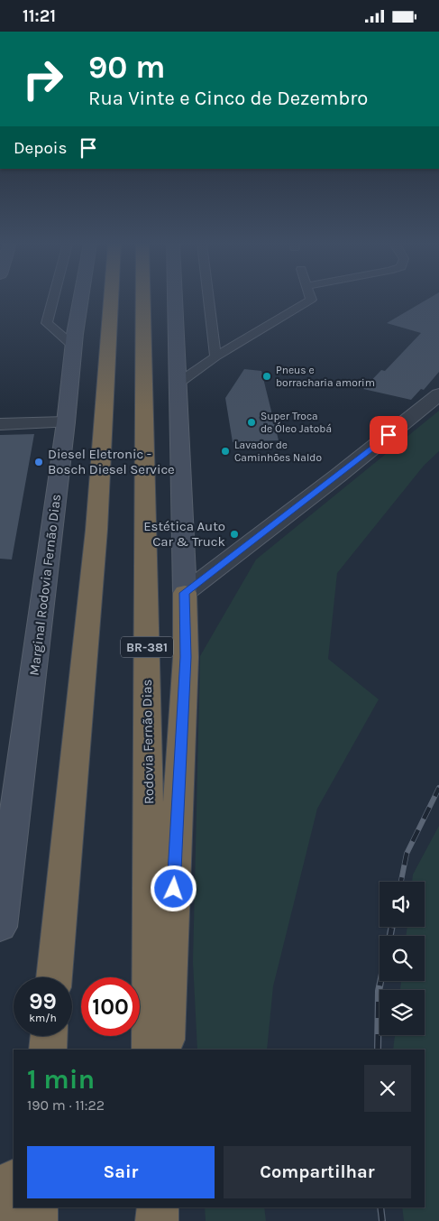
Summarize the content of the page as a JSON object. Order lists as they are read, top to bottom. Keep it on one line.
{"streets":{"highway":["BR-381","Rodovia Fernão Dias"],"main road":["Marginal Rodovia Fernão Dias"]},"places":["Pneus e borracharia amorim","Super Troca de Óleo Jatobá","Lavador de Caminhões Naldo","Diesel Eletronic - Bosch Diesel Service","Estética Auto Car & Truck"],"page":{"status":"11:21","turn":["90 m","Rua Vinte e Cinco de Dezembro"],"then":"Depois","speed":"99 km/h","limit":"100","heading":["1 min","190 m · 11:22"],"buttons":["Sair","Compartilhar"]}}
